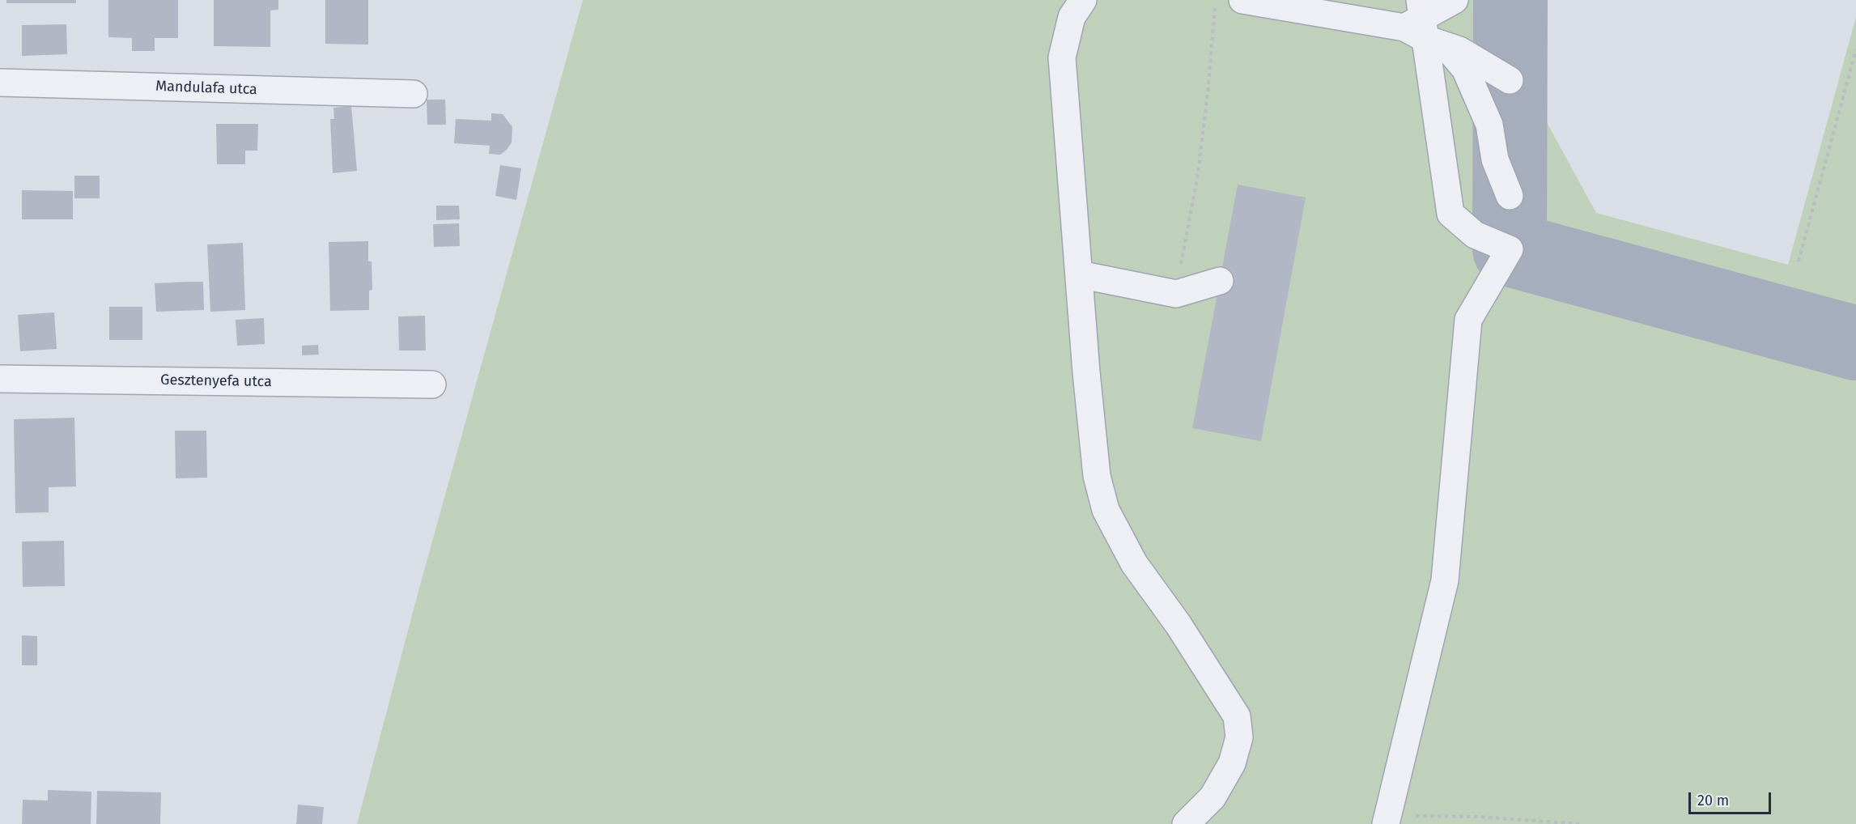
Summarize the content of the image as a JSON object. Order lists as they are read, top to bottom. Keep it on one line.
{"streets":{"street":["Mandulafa utca","Gesztenyefa utca"]},"scale_bar":"20 m"}
